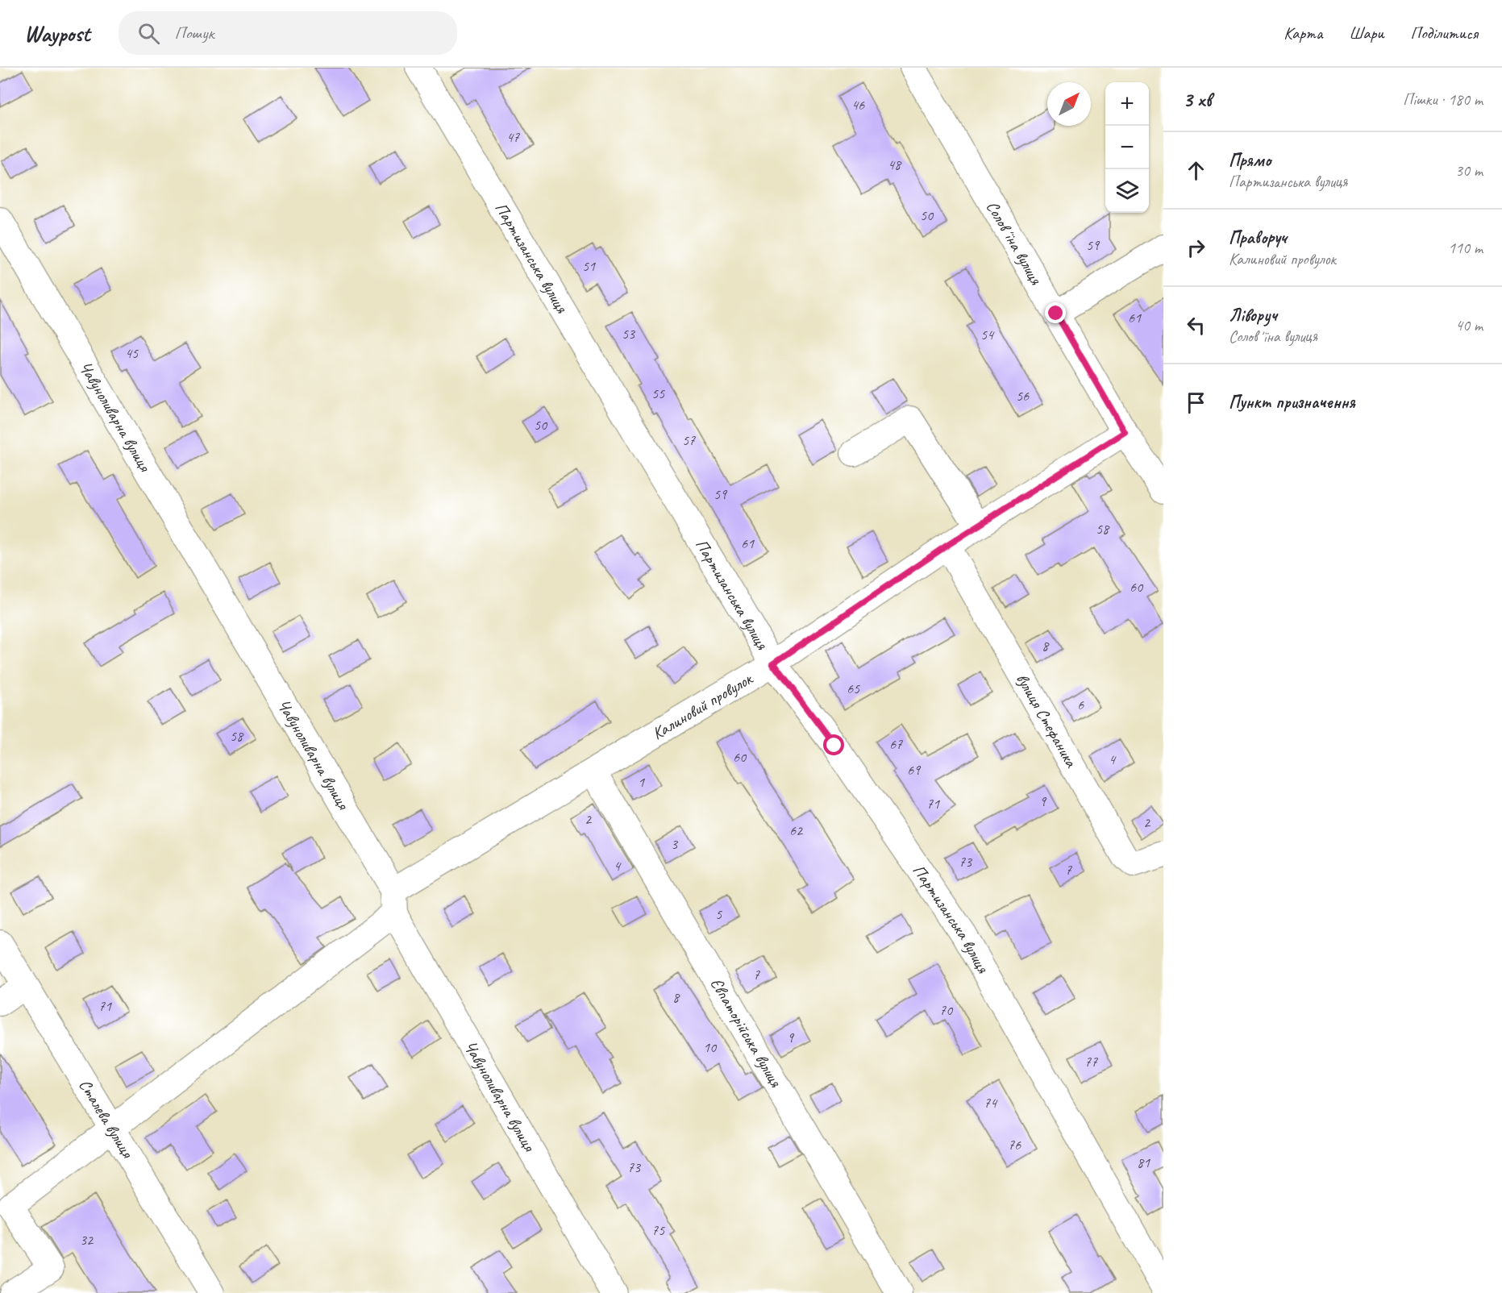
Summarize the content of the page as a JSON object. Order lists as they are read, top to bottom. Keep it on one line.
{"streets":{"street":["Соловʼїна вулиця","Партизанська вулиця","Чавуноливарна вулиця","Калиновий провулок","вулиця Стефаника","Євпаторійська вулиця","Сталева вулиця"]},"crossings":[["Соловʼїна вулиця","Калиновий провулок"],["Партизанська вулиця","Калиновий провулок"],["Чавуноливарна вулиця","Калиновий провулок"],["Калиновий провулок","вулиця Стефаника"],["Калиновий провулок","Євпаторійська вулиця"],["Калиновий провулок","Сталева вулиця"]],"house_numbers":["46","47","48","50","59","51","61","53","54","45","55","56","50","57","59","58","61","60","8","65","6","58","67","60","4","69","1","9","71","2","2","62","3","73","4","7","5","7","8","71","70","9","10","77","74","76","81","73","75","32"],"north":"top right","page":{"header":"Waypost","search":"Пошук","nav":["Карта","Шари","Поділитися"],"heading":["3 хв","Пішки · 180 m"],"map_buttons":["+","−"],"list":[["Прямо","Партизанська вулиця","30 m"],["Праворуч","Калиновий провулок","110 m"],["Ліворуч","Соловʼїна вулиця","40 m"],"Пункт призначення"]}}
